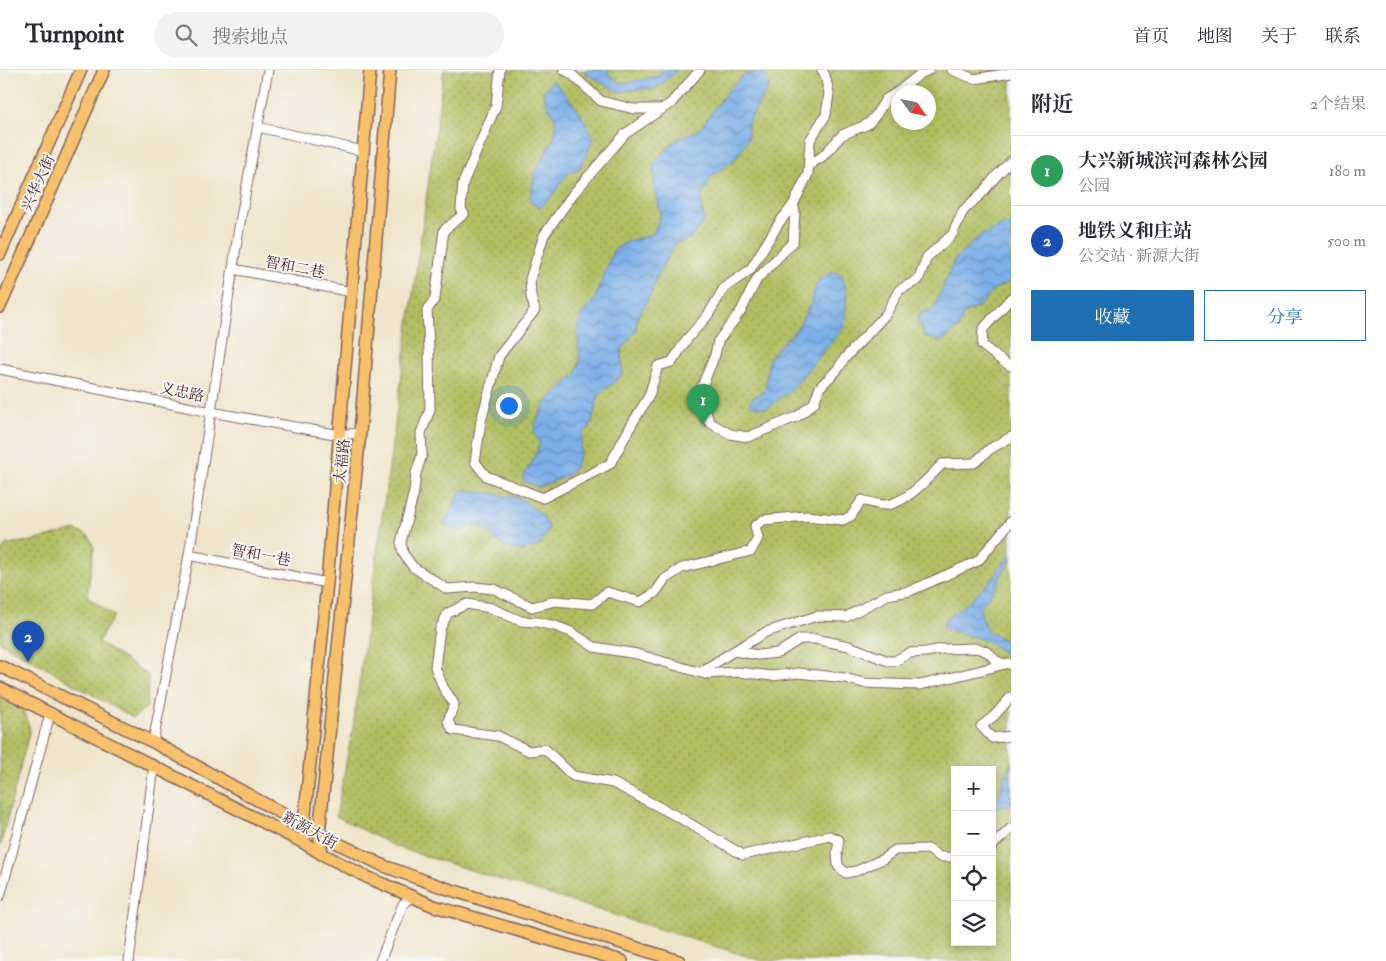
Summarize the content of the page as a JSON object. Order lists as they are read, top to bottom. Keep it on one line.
{"streets":{"main road":["兴华大街","太福路","新源大街"],"street":["智和二巷","义忠路","智和一巷"]},"crossings":[["智和二巷","太福路"],["义忠路","太福路"],["太福路","智和一巷"],["太福路","新源大街"]],"north":"bottom right","page":{"header":"Turnpoint","search":"搜索地点","nav":["首页","地图","关于","联系"],"heading":["附近","2个结果"],"list":[{"mark":"1","name":"大兴新城滨河森林公园","note":"公园","value":"180 m"},{"mark":"2","name":"地铁义和庄站","note":"公交站 · 新源大街","value":"500 m"}],"buttons":["收藏","分享"],"pins":["1","2"],"map_buttons":["+","−"]}}
